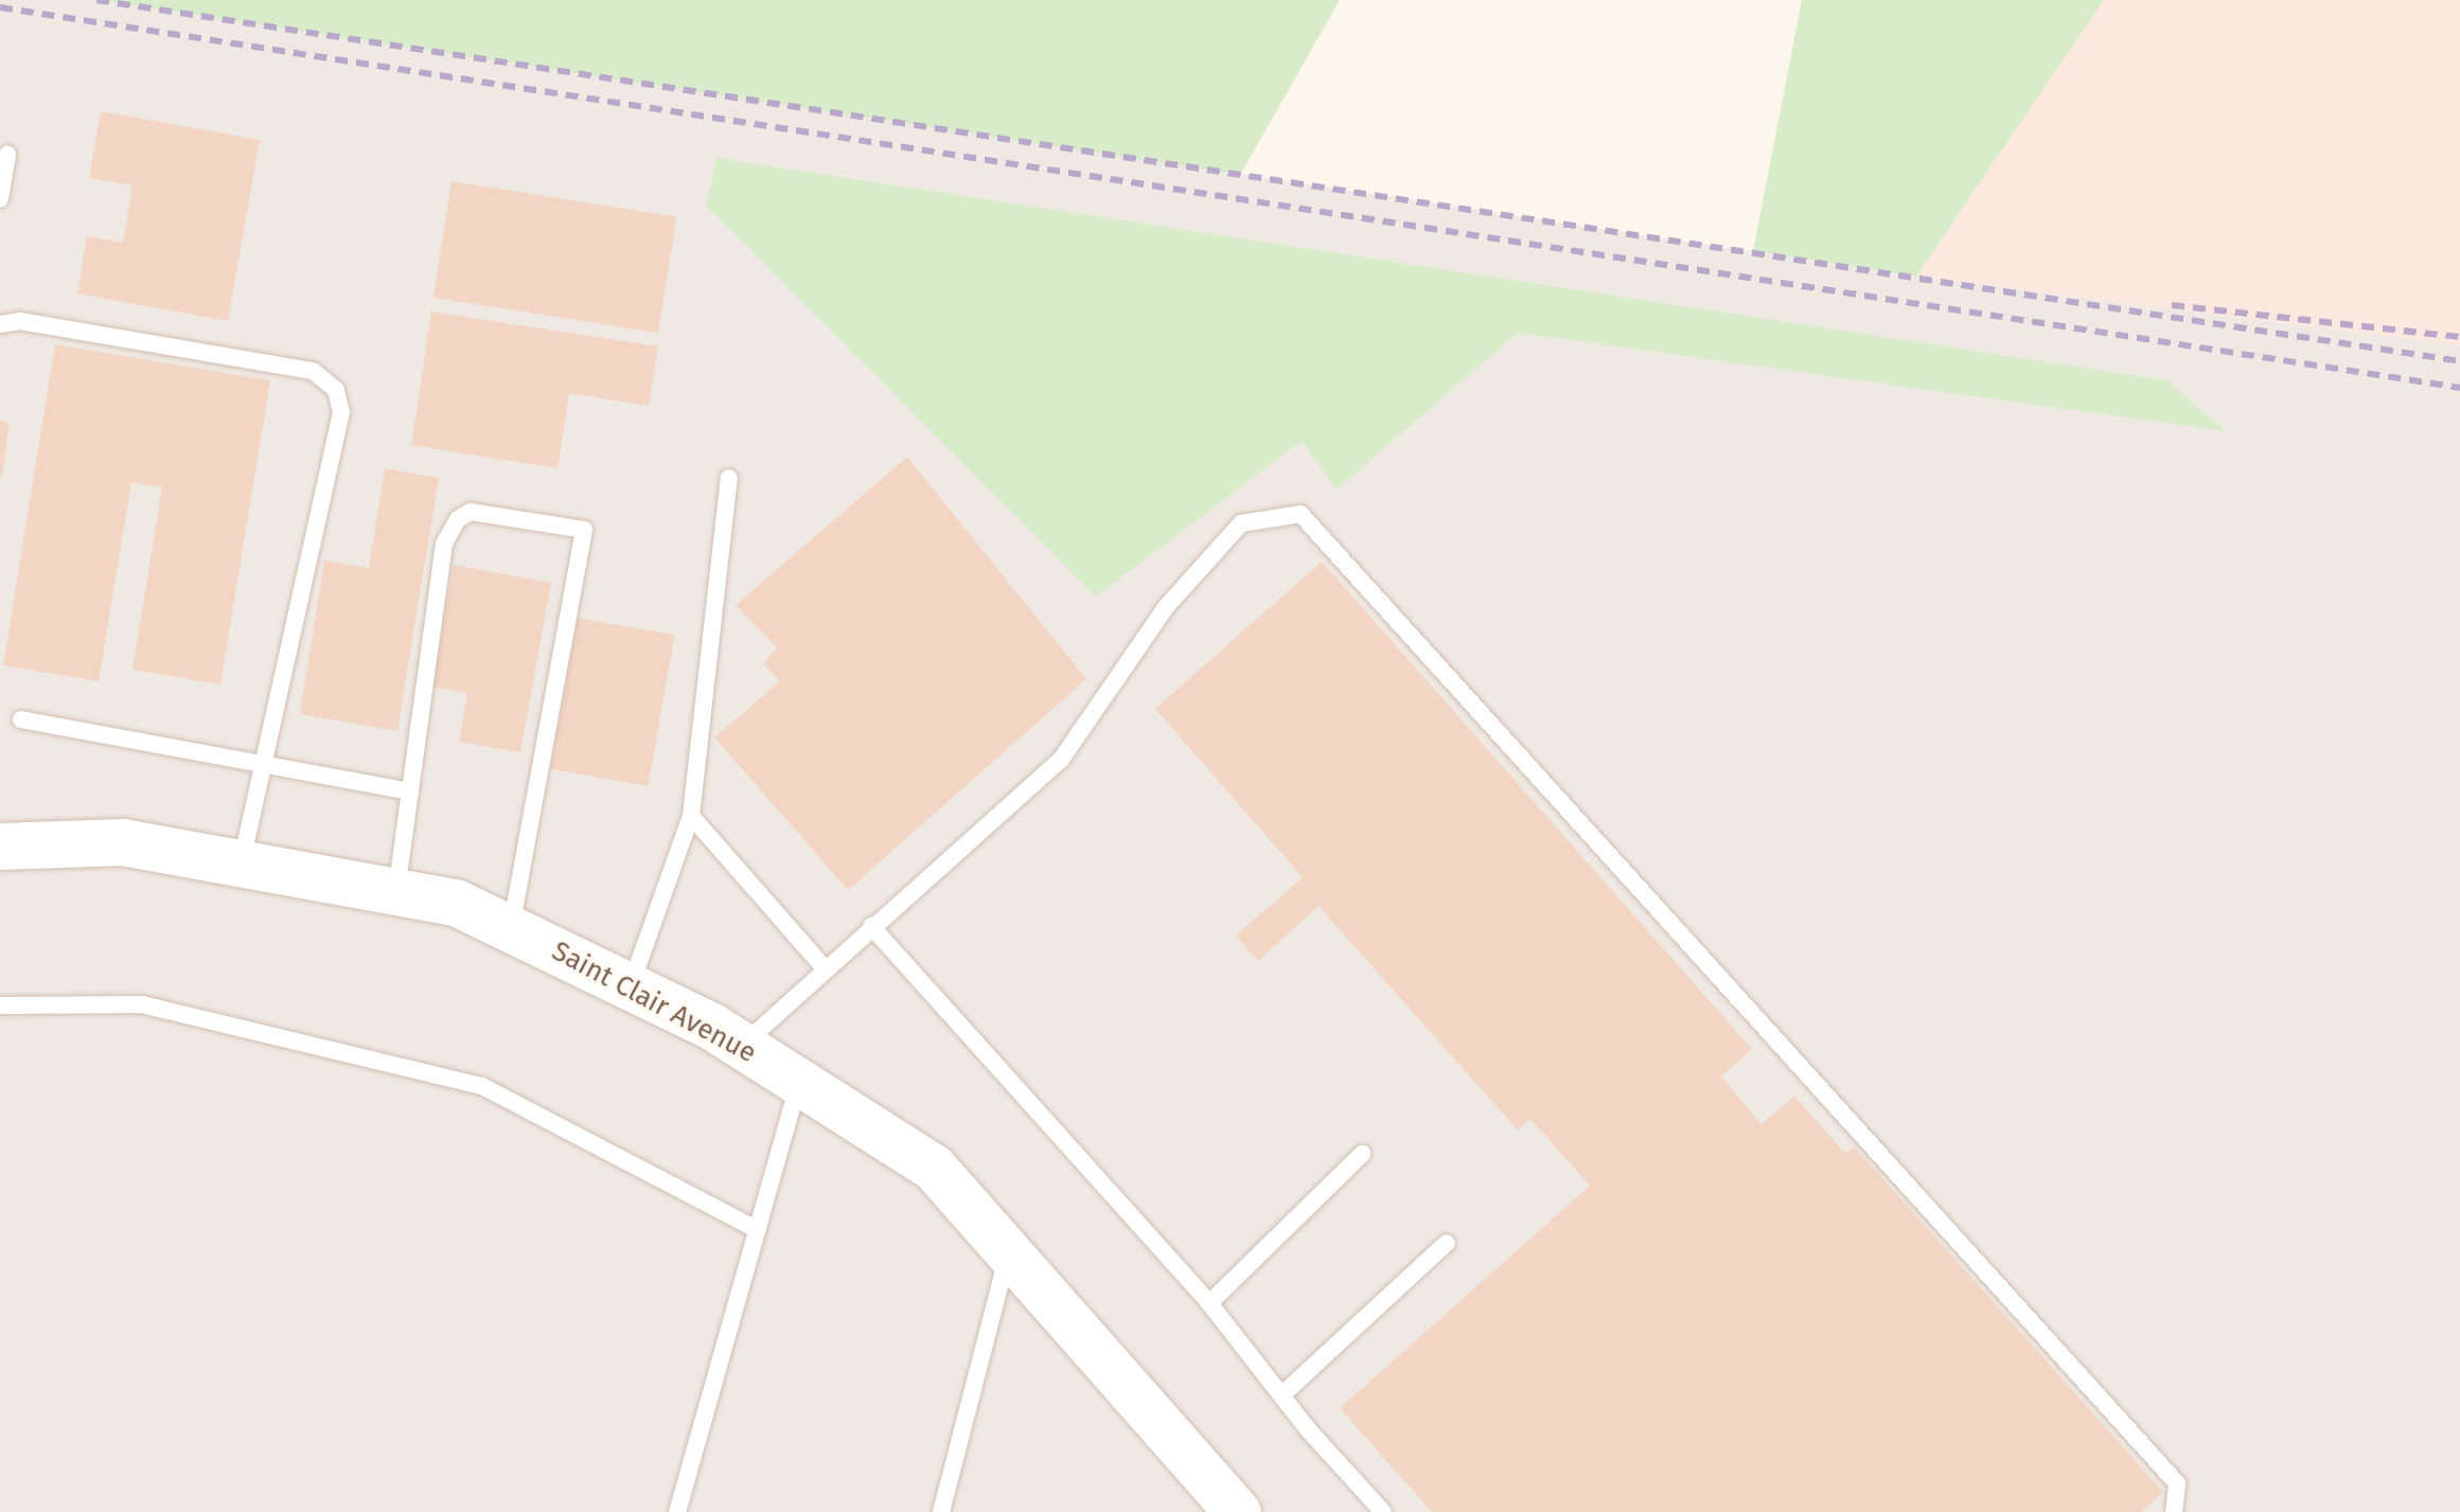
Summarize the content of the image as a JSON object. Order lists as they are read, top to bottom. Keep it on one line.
{"streets":{"street":["Saint Clair Avenue"]}}
